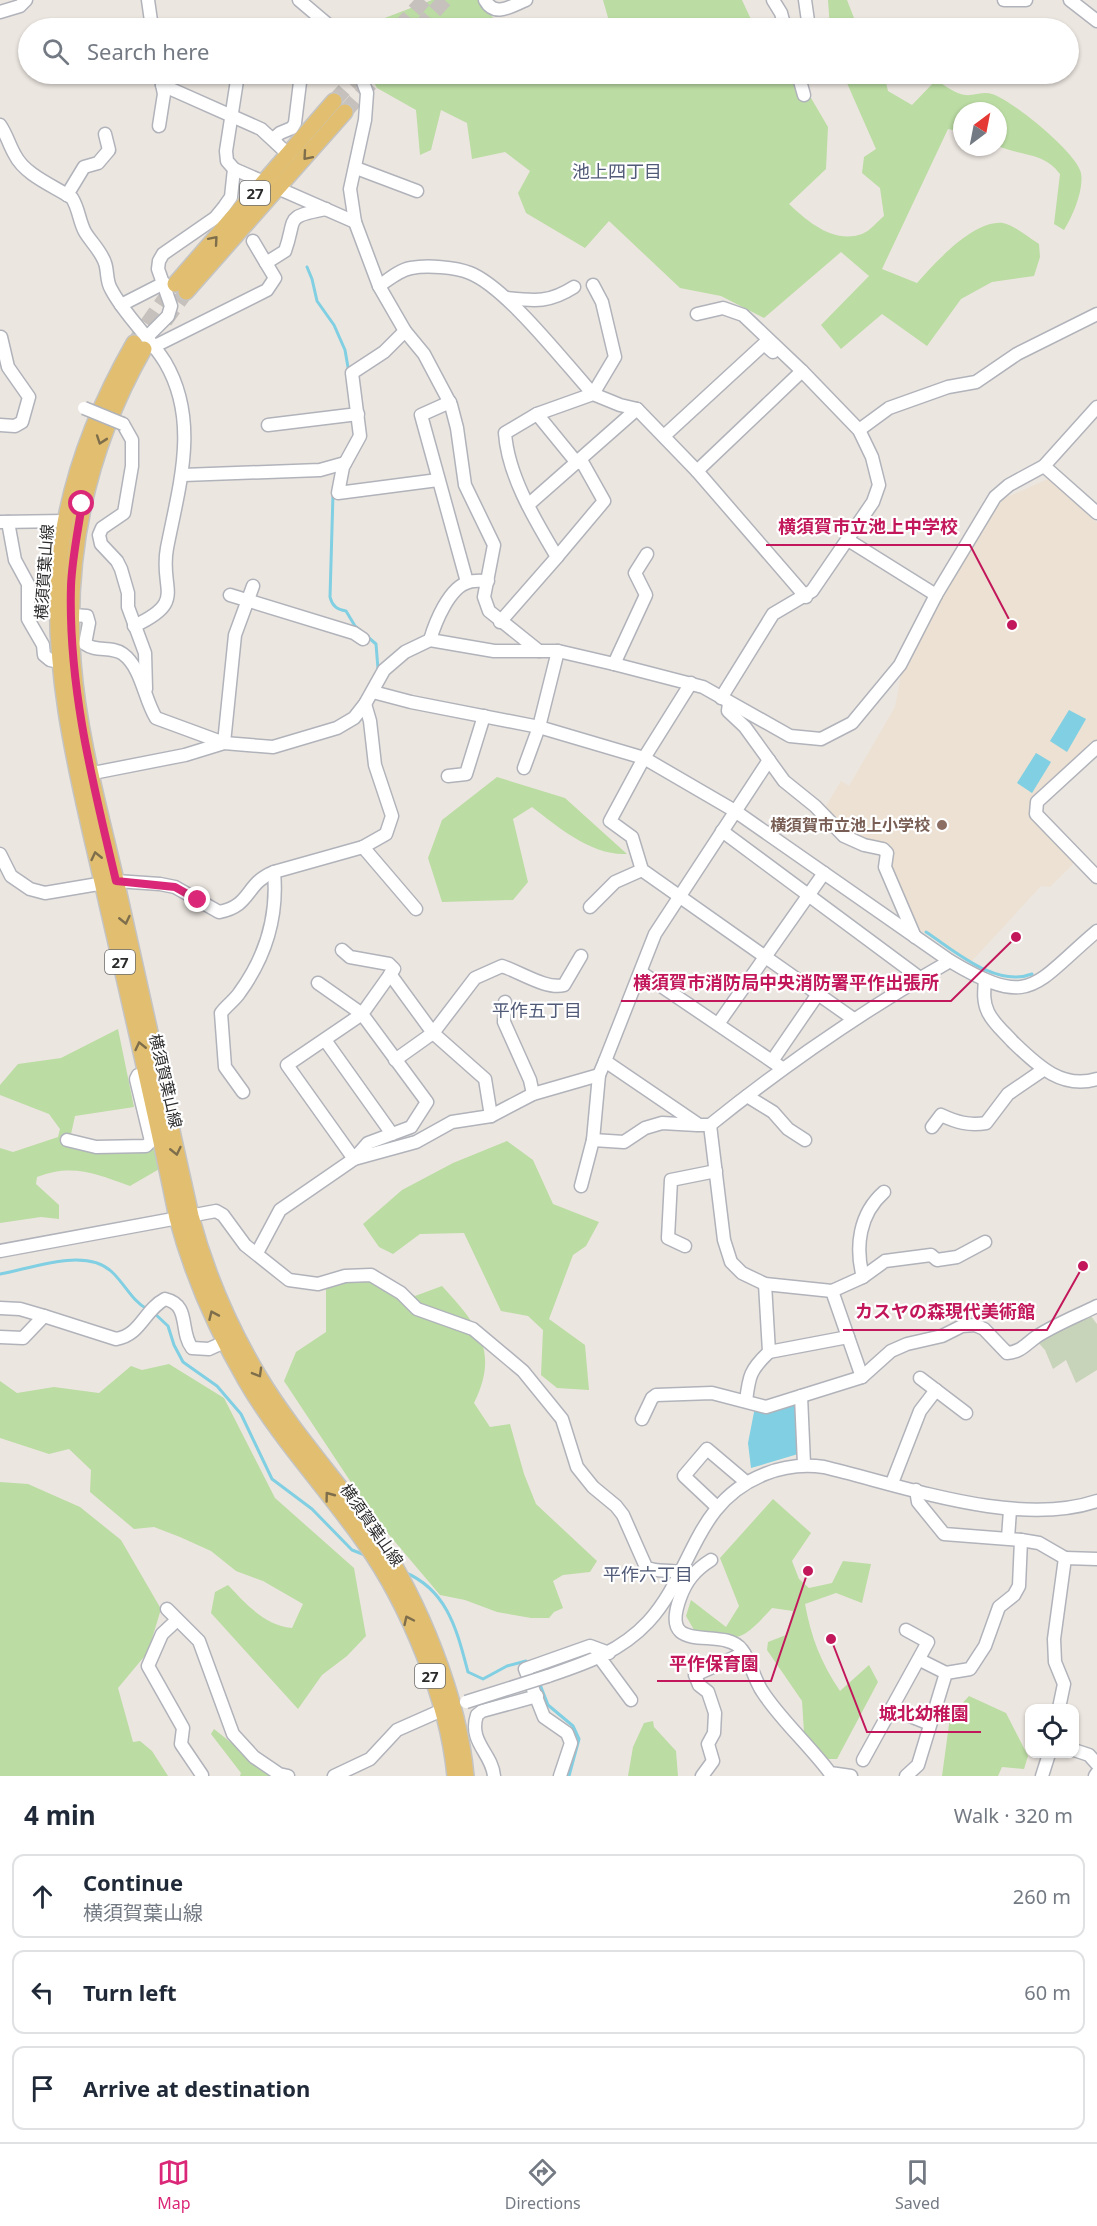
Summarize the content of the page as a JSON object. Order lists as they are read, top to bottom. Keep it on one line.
{"streets":{"main road":["27","横須賀葉山線"]},"districts":["池上四丁目","平作五丁目","平作六丁目"],"places":["横須賀市立池上中学校","横須賀市立池上小学校","横須賀市消防局中央消防署平作出張所","カスヤの森現代美術館","平作保育園","城北幼稚園"],"north":"top right","page":{"search":"Search here","heading":["4 min","Walk · 320 m"],"list":[["Continue","横須賀葉山線","260 m"],["Turn left","60 m"],"Arrive at destination"],"nav":["Map","Directions","Saved"]}}
